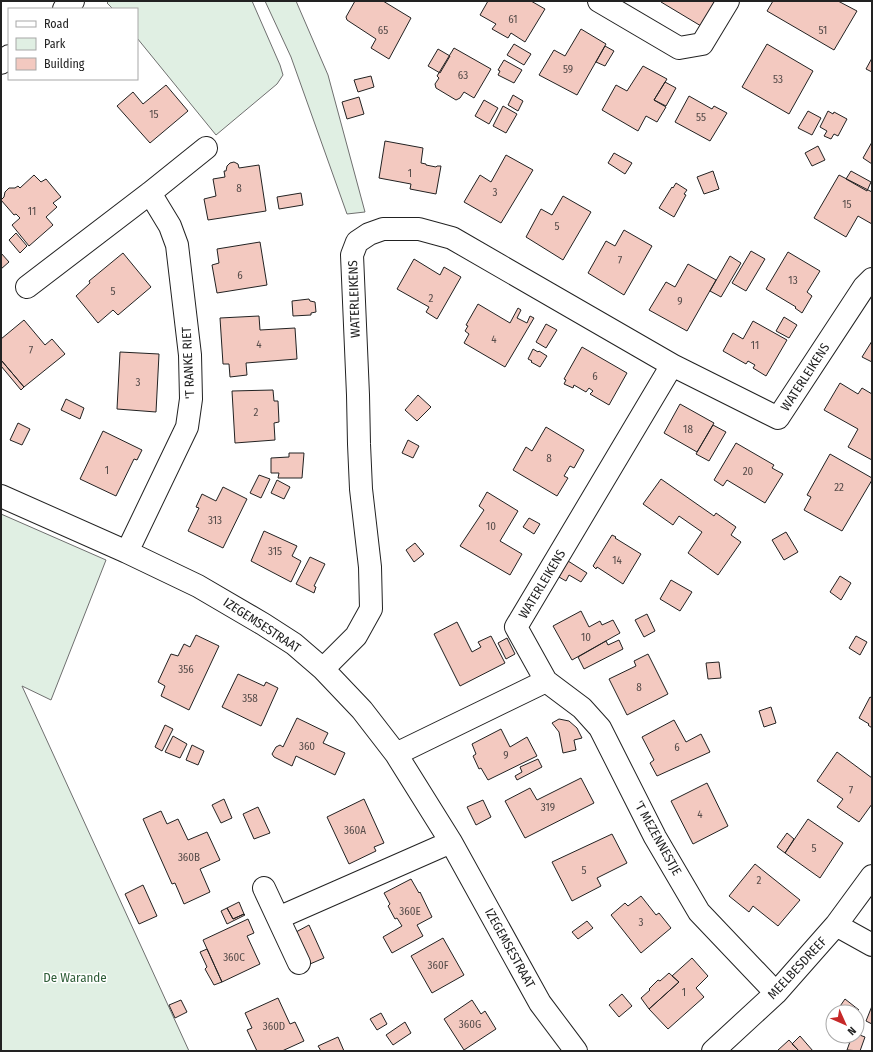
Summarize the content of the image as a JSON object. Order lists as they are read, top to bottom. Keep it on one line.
{"streets":{"street":["WATERLEIKENS","'T RANKE RIET","IZEGEMSESTRAAT","'T MEZENNESTJE","MEELBESDREEF"]},"crossings":[["WATERLEIKENS","IZEGEMSESTRAAT"],["WATERLEIKENS","'T MEZENNESTJE"],["'T RANKE RIET","IZEGEMSESTRAAT"],["'T MEZENNESTJE","MEELBESDREEF"]],"parks":["De Warande"],"house_numbers":["61","65","51","59","63","53","15","55","1","8","3","15","11","5","7","6","13","5","2","9","4","4","11","7","6","3","2","18","8","1","20","22","313","10","315","14","10","356","8","358","360","6","9","7","319","4","360A","5","360B","5","2","360E","3","360C","360F","1","360G","360D"],"legend":["Road","Park","Building"],"north":"bottom right"}
